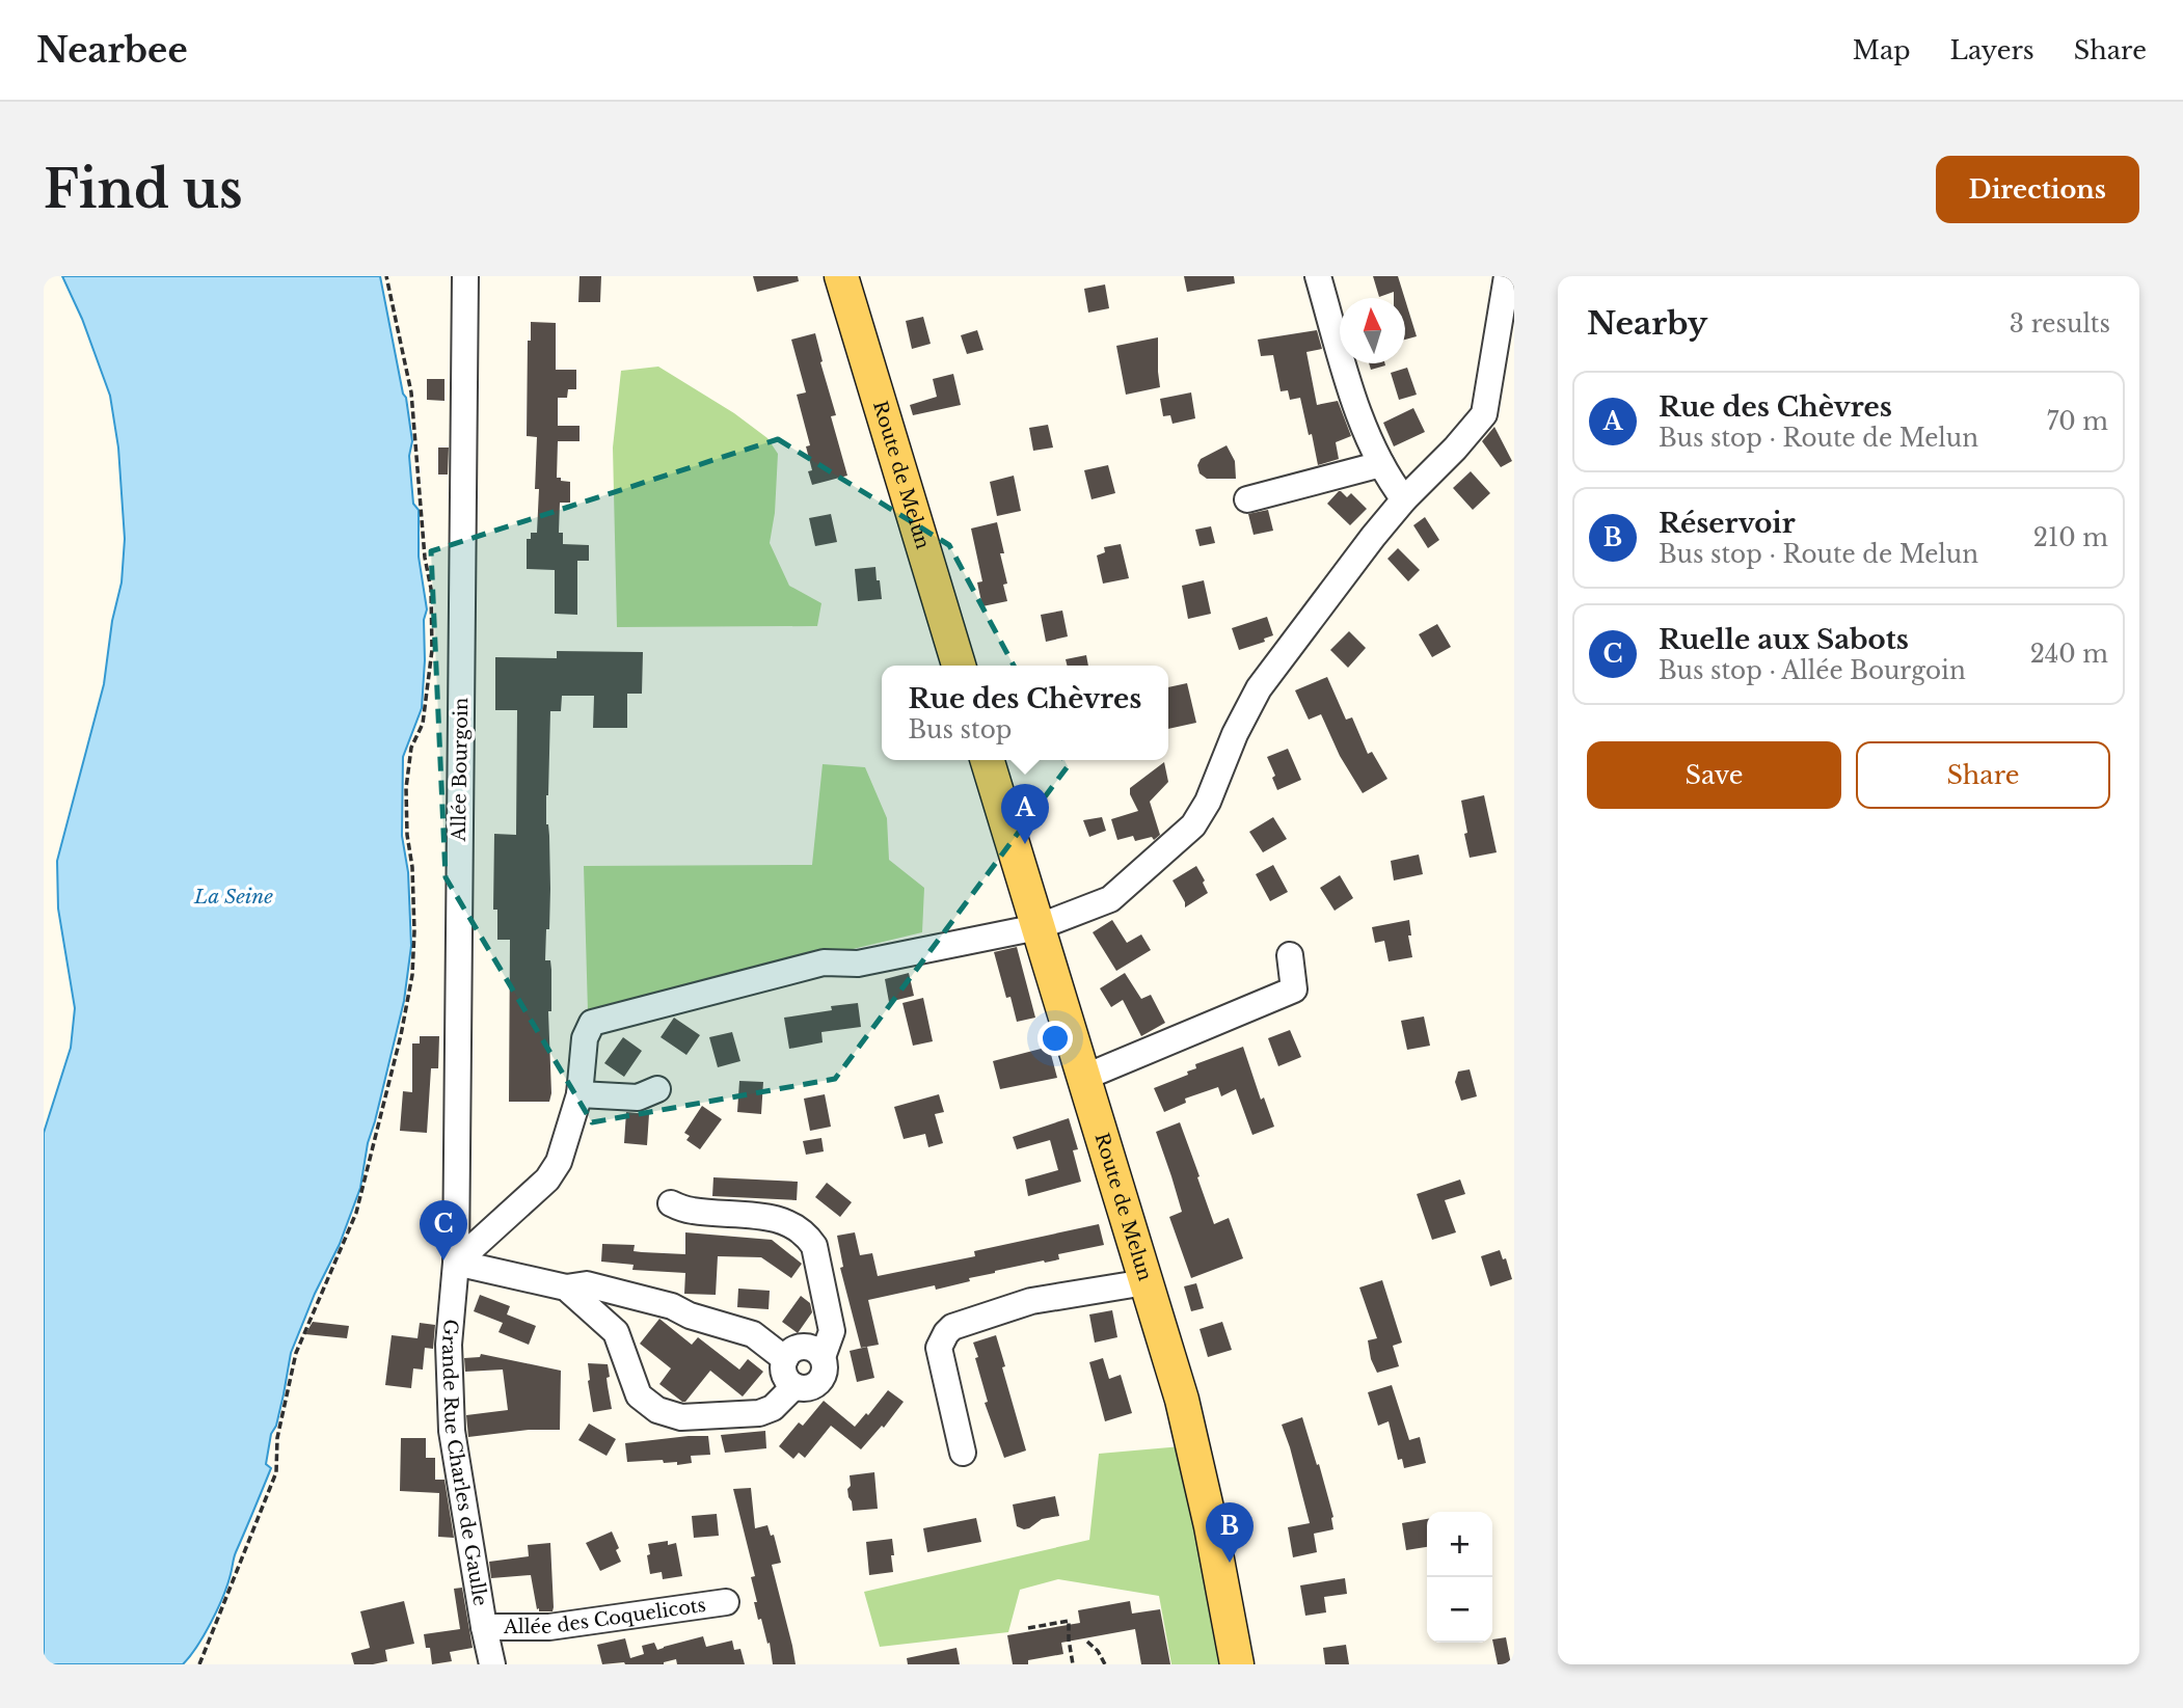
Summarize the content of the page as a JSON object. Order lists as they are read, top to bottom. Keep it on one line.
{"streets":{"main road":["Route de Melun"],"street":["Allée Bourgoin","Grande Rue Charles de Gaulle","Allée des Coquelicots"]},"crossings":[["Allée Bourgoin","Grande Rue Charles de Gaulle"],["Grande Rue Charles de Gaulle","Allée des Coquelicots"]],"water":["La Seine"],"north":"top","page":{"header":"Nearbee","nav":["Map","Layers","Share"],"buttons":["Directions",["Save","Share"]],"title":"Find us","heading":["Nearby","3 results"],"list":[{"mark":"A","name":"Rue des Chèvres","note":"Bus stop · Route de Melun","value":"70 m"},{"mark":"B","name":"Réservoir","note":"Bus stop · Route de Melun","value":"210 m"},{"mark":"C","name":"Ruelle aux Sabots","note":"Bus stop · Allée Bourgoin","value":"240 m"}],"popup":["Rue des Chèvres","Bus stop"],"pins":["A","C","B"],"map_buttons":["+","−"]}}
